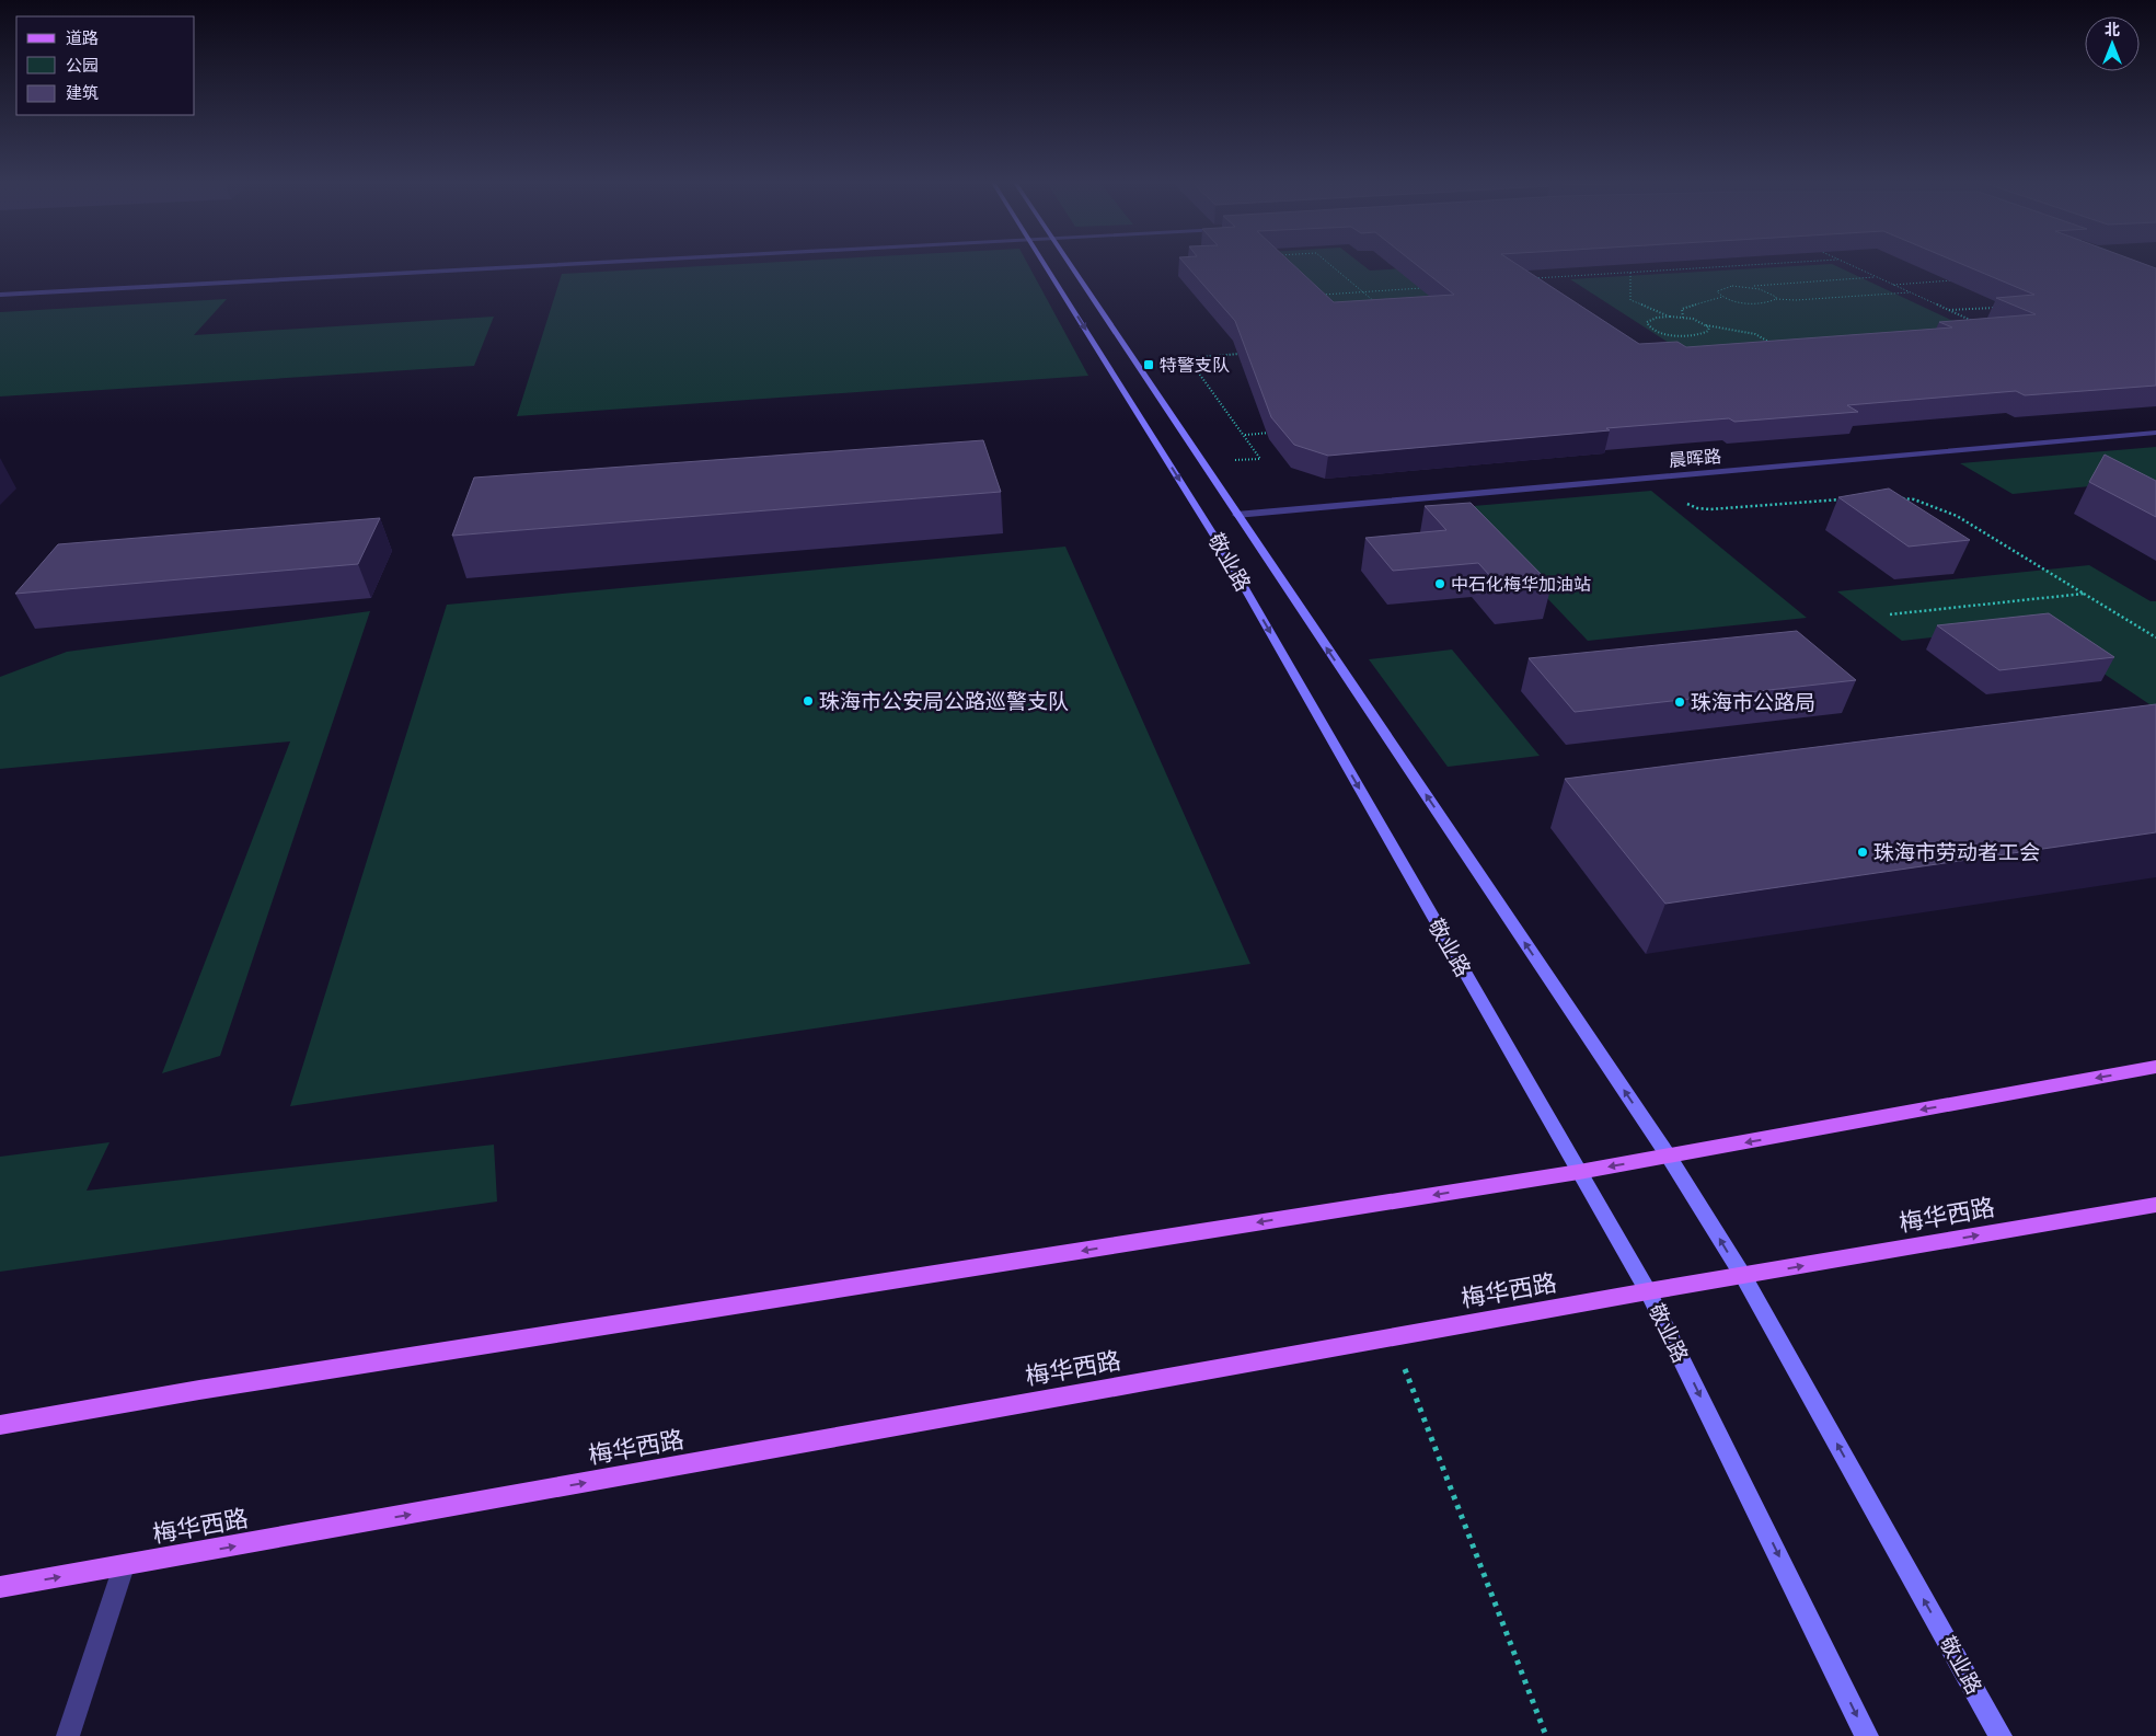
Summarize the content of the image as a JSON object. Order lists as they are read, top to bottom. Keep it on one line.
{"streets":{"main road":["敬业路","梅华西路"],"street":["晨晖路"]},"crossings":[["晨晖路","敬业路"],["敬业路","梅华西路"]],"one_way":["梅华西路"],"places":{"transit":["特警支队"],"other":["中石化梅华加油站","珠海市公安局公路巡警支队","珠海市公路局","珠海市劳动者工会"]},"legend":["道路","公园","建筑"],"north":"top"}
